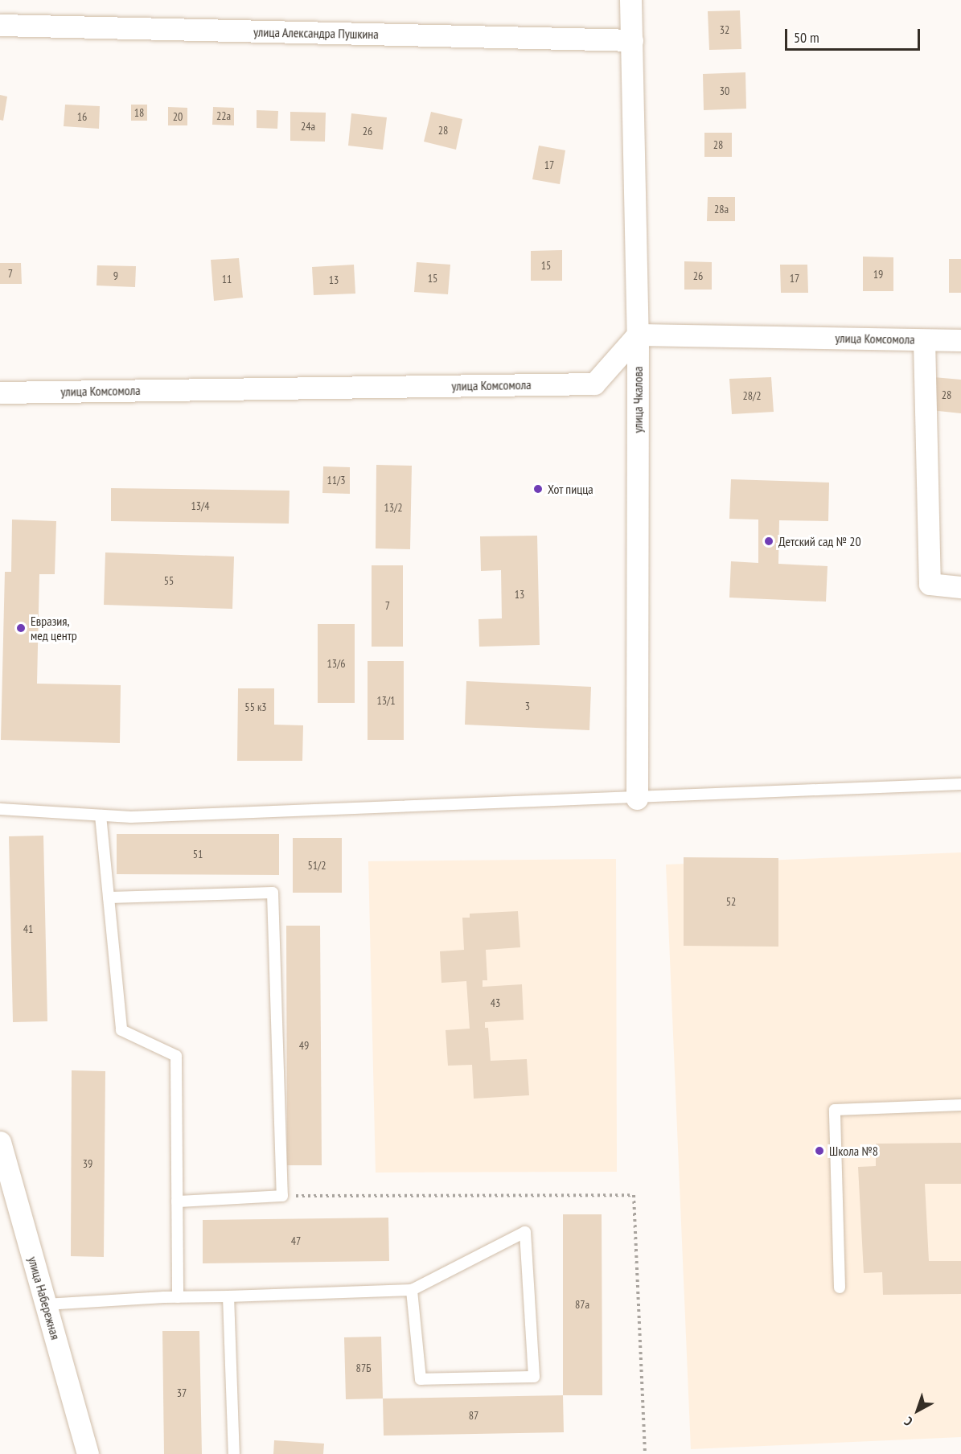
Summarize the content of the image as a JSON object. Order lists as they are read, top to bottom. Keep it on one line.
{"streets":{"street":["улица Александра Пушкина","улица Комсомола","улица Чкалова","улица Набережная"]},"crossings":[["улица Александра Пушкина","улица Чкалова"],["улица Комсомола","улица Чкалова"]],"places":["Хот пицца","Детский сад № 20","Евразия, мед центр","Школа №8"],"house_numbers":["32","30","18","22а","16","20","24а","28","26","28","17","28а","15","7","19","9","26","15","17","11","13","28","28/2","11/3","13/4","13/2","55","13","7","13/6","13/1","3","55 к3","51","51/2","52","41","43","49","39","47","87а","87Б","37","87"],"scale_bar":"50 m","north":"bottom left"}
